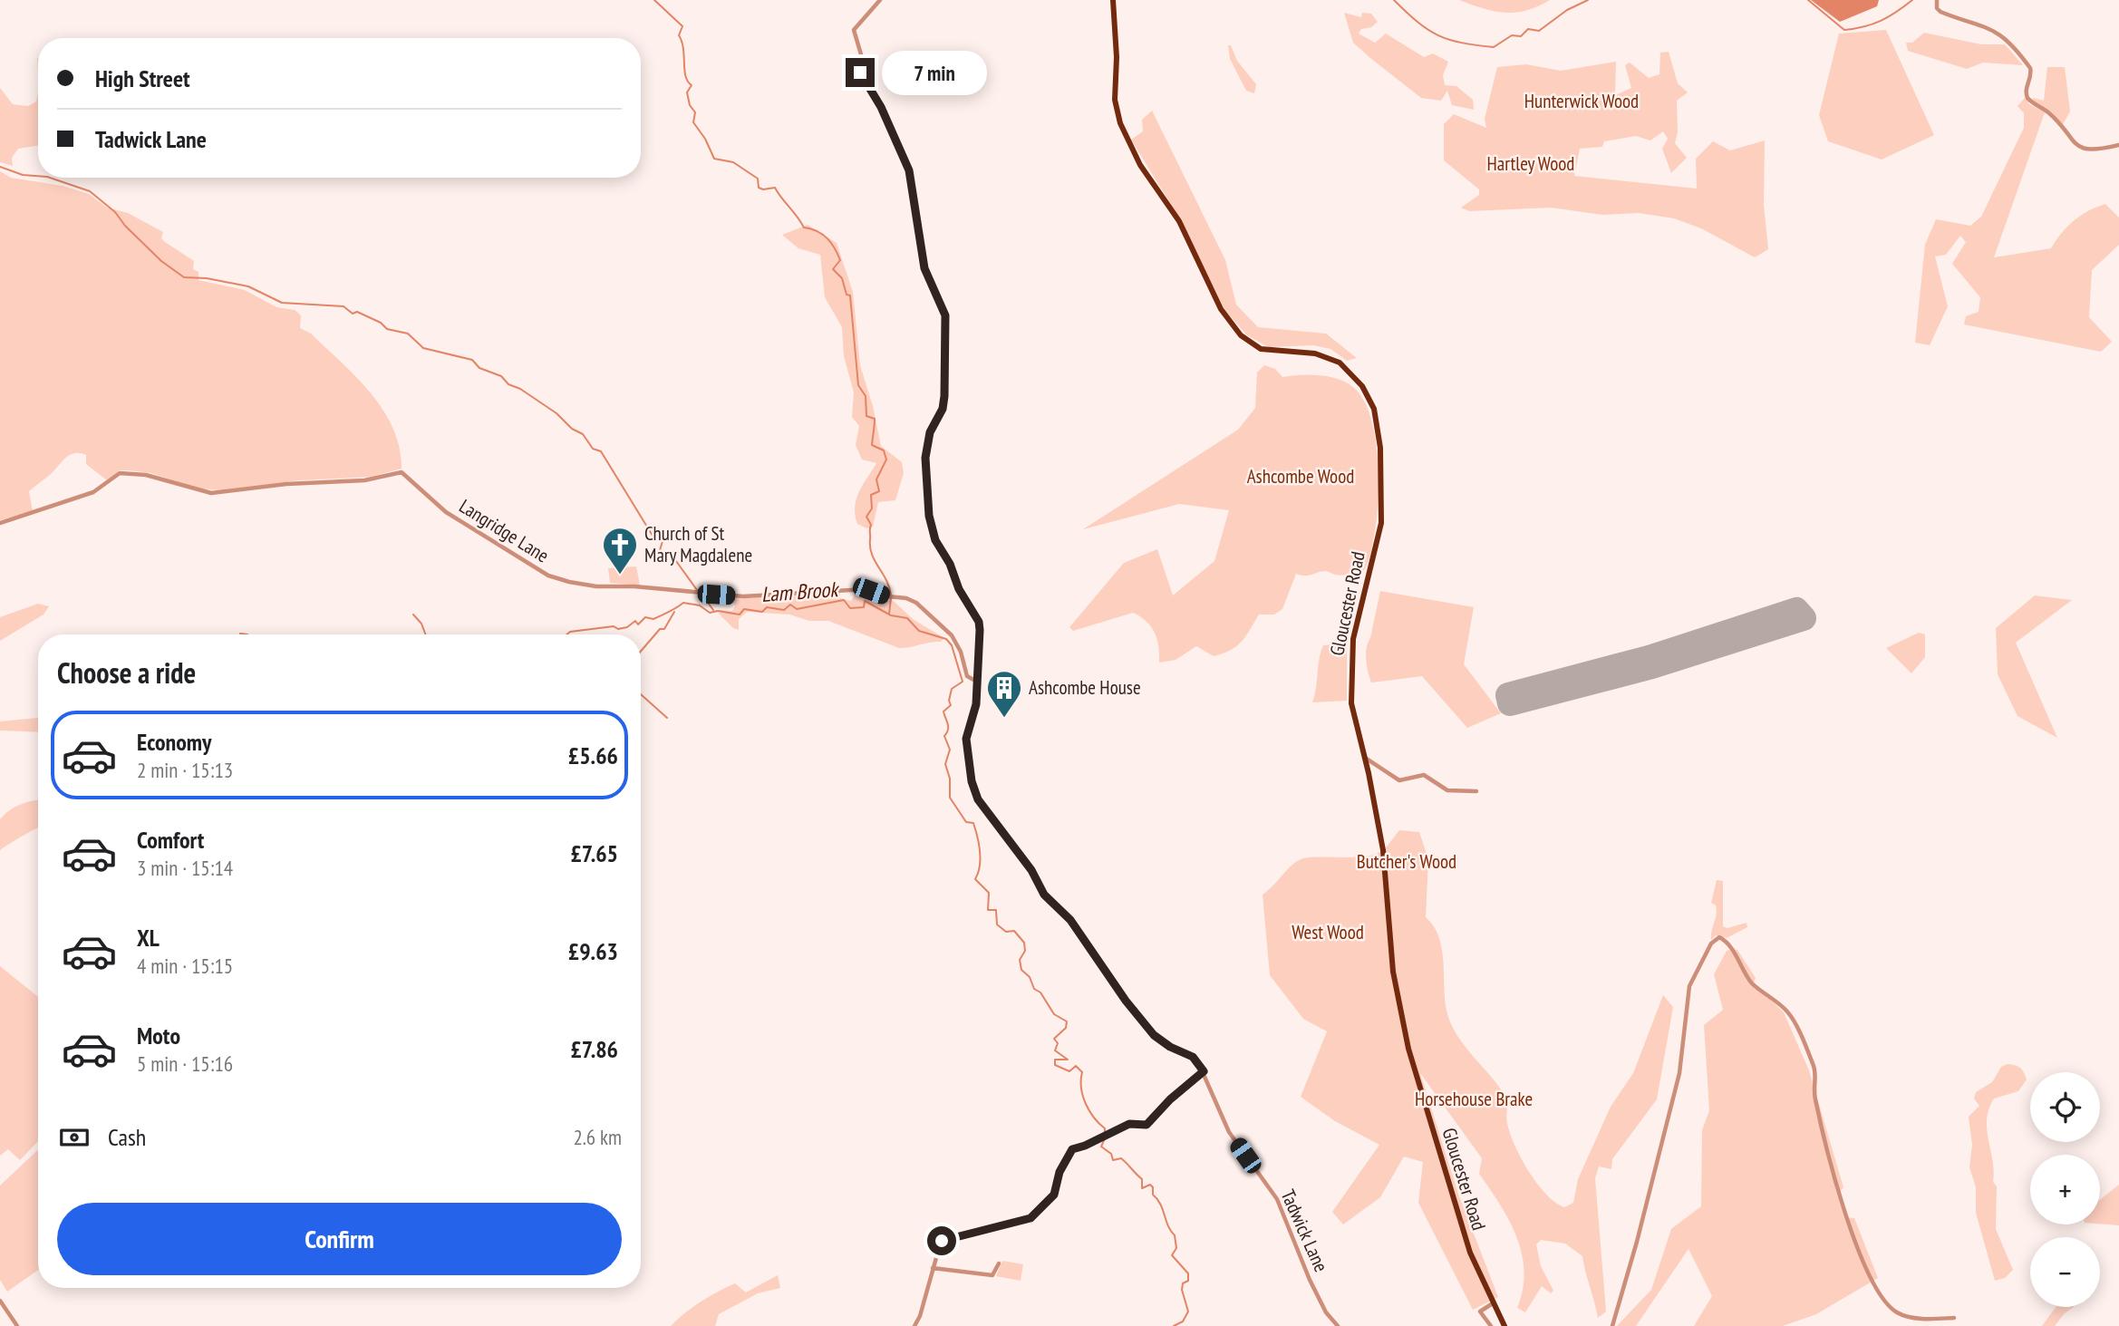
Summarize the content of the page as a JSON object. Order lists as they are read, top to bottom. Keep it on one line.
{"streets":{"highway":["Gloucester Road"],"street":["Langridge Lane","Tadwick Lane"]},"crossings":[["Langridge Lane","Tadwick Lane"]],"water":["Lam Brook"],"parks":["Hunterwick Wood","Hartley Wood","Ashcombe Wood","Butcher's Wood","West Wood","Horsehouse Brake"],"places":{"church":["Church of St Mary Magdalene"],"building":["Ashcombe House"]},"page":{"banner":["High Street","Tadwick Lane"],"bubble":"7 min","heading":"Choose a ride","list":[{"name":"Economy","note":"2 min · 15:13","value":"£5.66"},{"name":"Comfort","note":"3 min · 15:14","value":"£7.65"},{"name":"XL","note":"4 min · 15:15","value":"£9.63"},{"name":"Moto","note":"5 min · 15:16","value":"£7.86"}],"map_buttons":["+","−"],"pay":["Cash","2.6 km"],"buttons":"Confirm"}}
